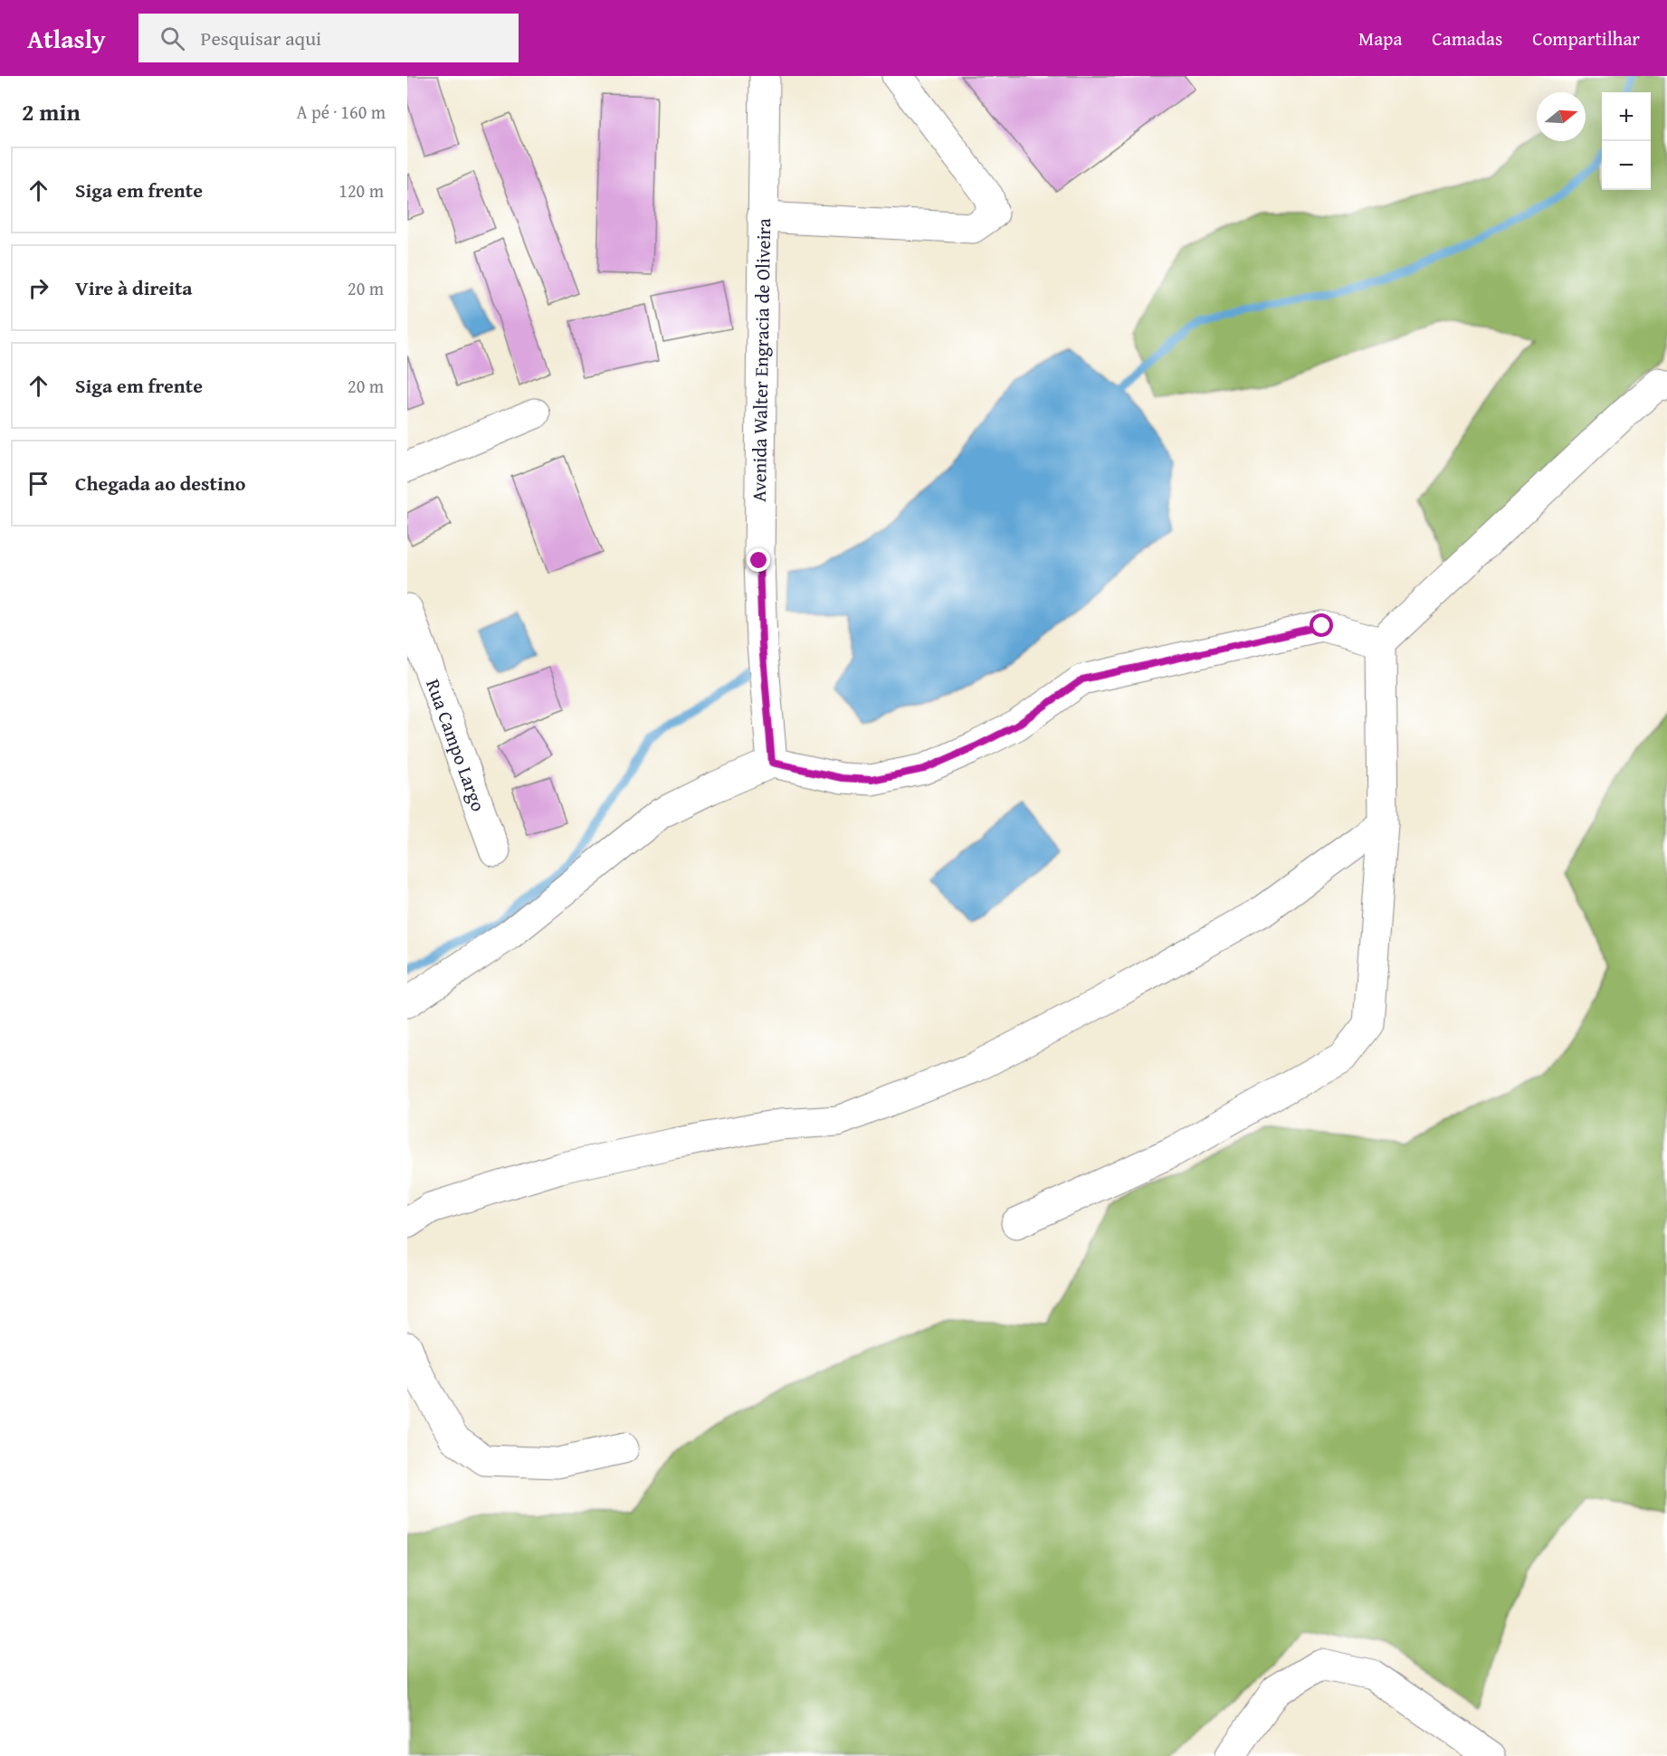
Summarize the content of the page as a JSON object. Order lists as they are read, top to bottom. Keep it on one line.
{"streets":{"street":["Avenida Walter Engracia de Oliveira","Rua Campo Largo"]},"north":"right","page":{"header":"Atlasly","search":"Pesquisar aqui","nav":["Mapa","Camadas","Compartilhar"],"heading":["2 min","A pé · 160 m"],"map_buttons":["+","−"],"list":[["Siga em frente","120 m"],["Vire à direita","20 m"],["Siga em frente","20 m"],"Chegada ao destino"]}}
